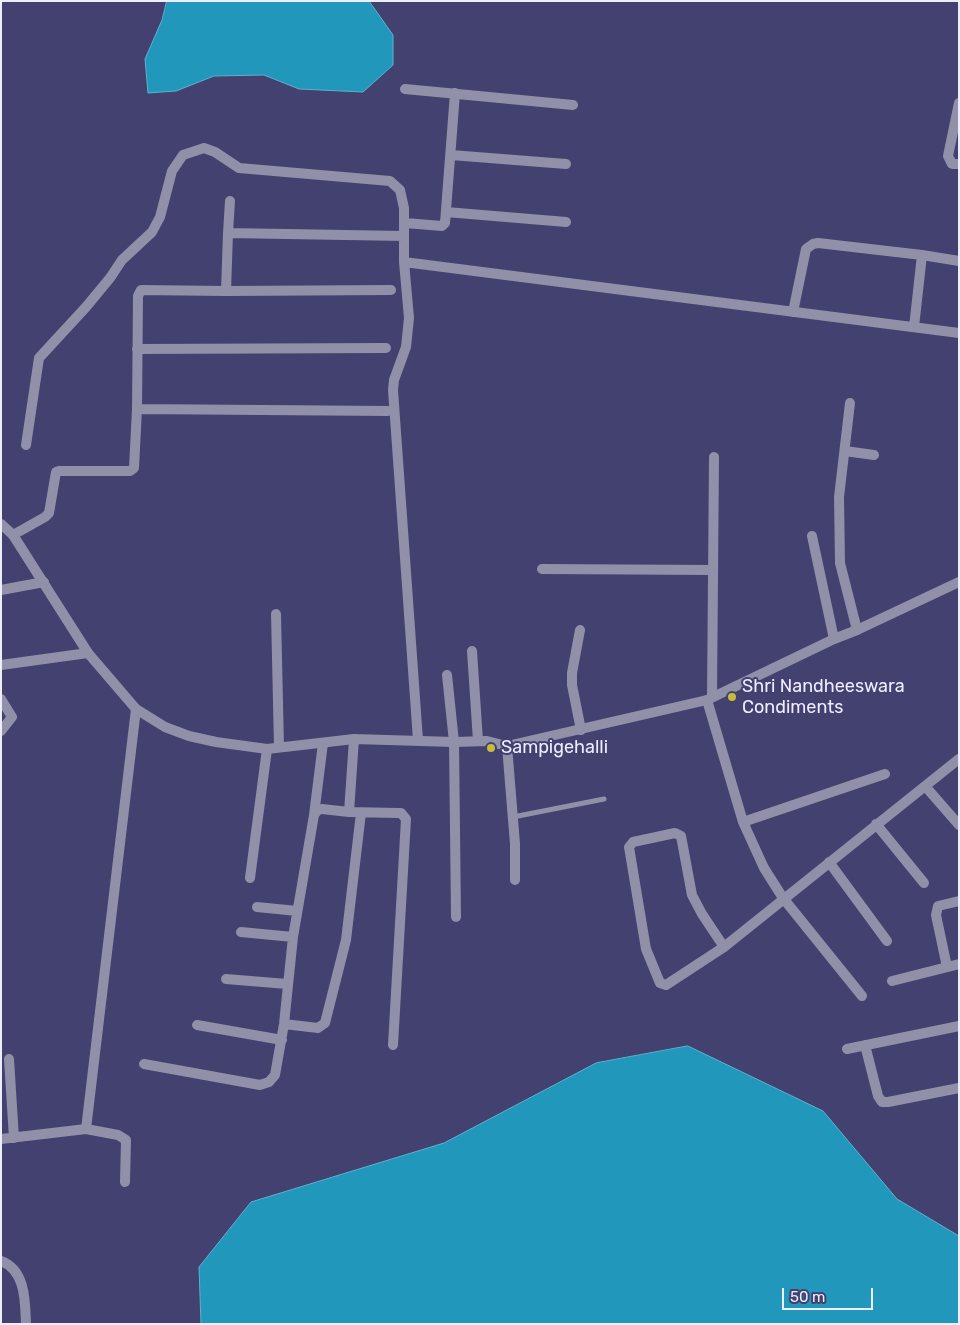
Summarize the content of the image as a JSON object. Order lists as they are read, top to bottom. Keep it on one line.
{"places":["Shri Nandheeswara Condiments","Sampigehalli"],"scale_bar":"50 m"}
